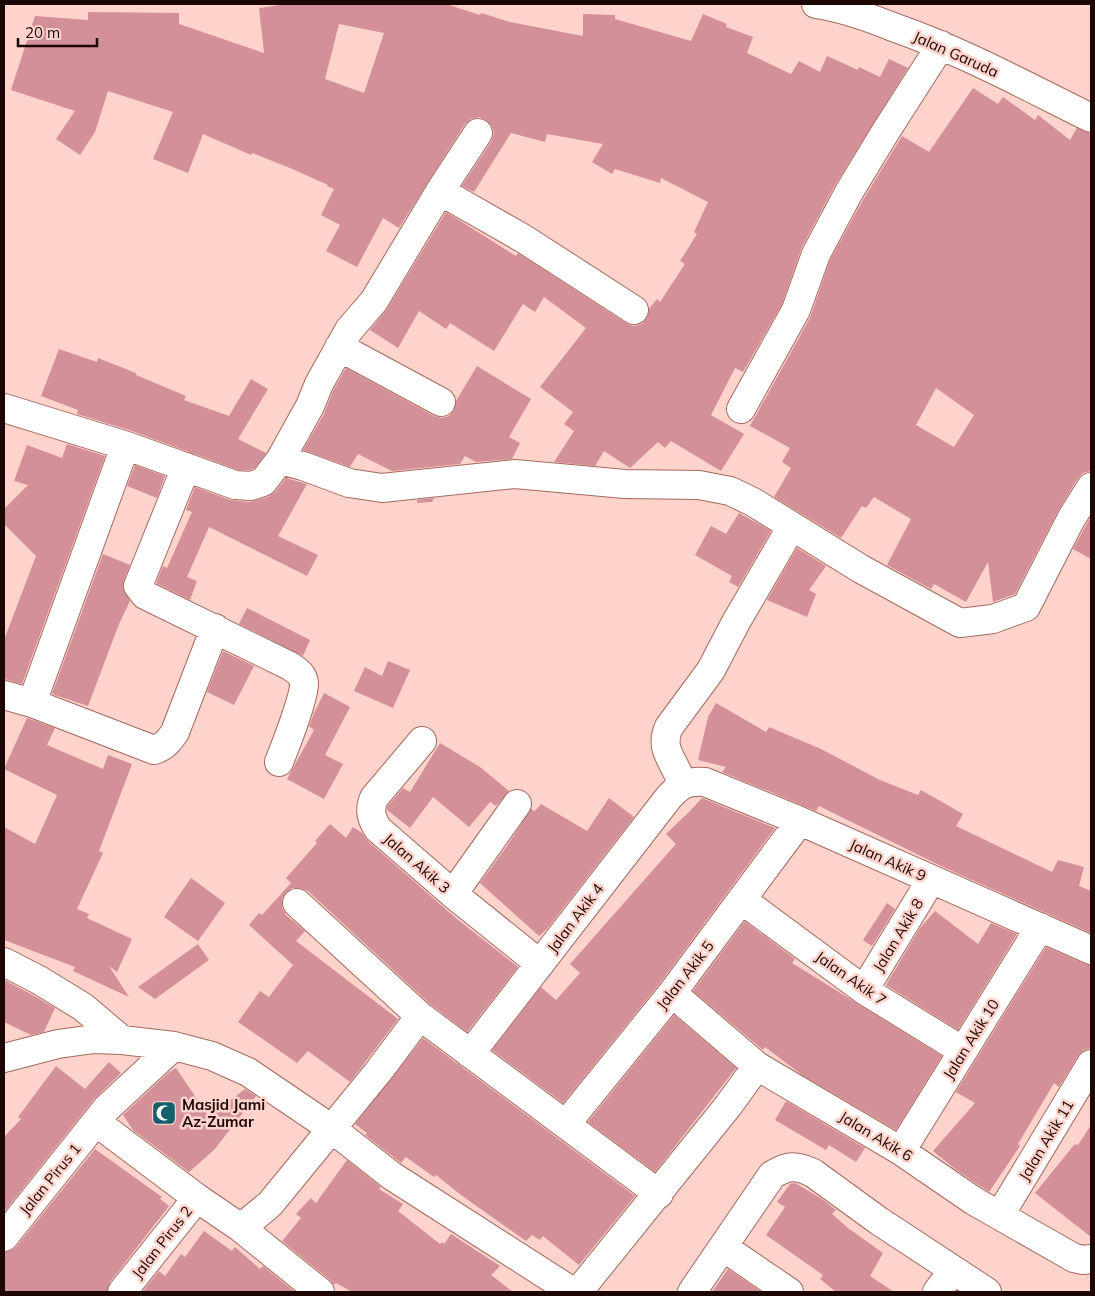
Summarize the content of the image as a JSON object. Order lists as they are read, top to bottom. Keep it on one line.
{"streets":{"street":["Jalan Garuda","Jalan Akik 9","Jalan Akik 3","Jalan Akik 4","Jalan Akik 8","Jalan Akik 5","Jalan Akik 7","Jalan Akik 10","Jalan Akik 6","Jalan Akik 11","Jalan Pirus 1","Jalan Pirus 2"]},"crossings":[["Jalan Akik 9","Jalan Akik 4"],["Jalan Akik 9","Jalan Akik 8"],["Jalan Akik 9","Jalan Akik 5"],["Jalan Akik 9","Jalan Akik 10"],["Jalan Akik 3","Jalan Akik 4"],["Jalan Akik 8","Jalan Akik 7"],["Jalan Akik 5","Jalan Akik 7"],["Jalan Akik 5","Jalan Akik 6"],["Jalan Akik 7","Jalan Akik 10"],["Jalan Akik 10","Jalan Akik 6"],["Jalan Akik 6","Jalan Akik 11"]],"places":{"mosque":["Masjid Jami Az-Zumar"]},"scale_bar":"20 m"}
